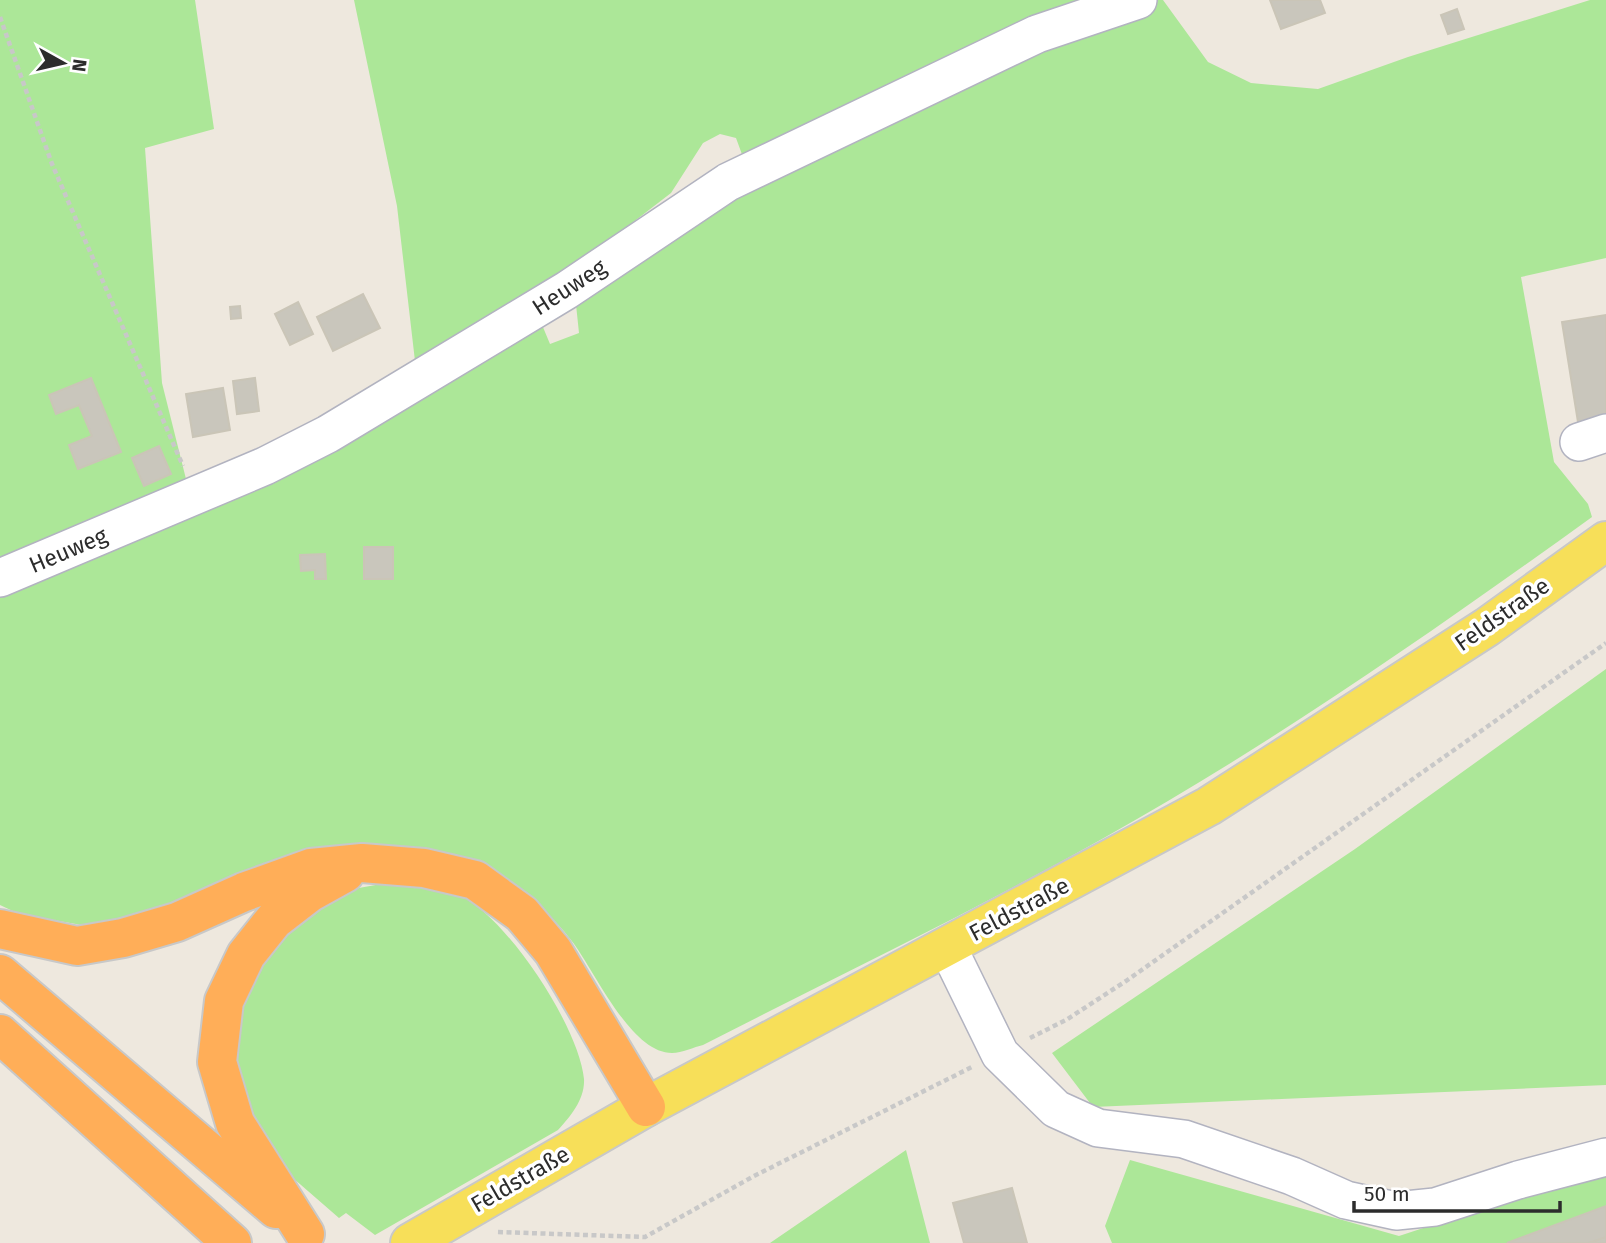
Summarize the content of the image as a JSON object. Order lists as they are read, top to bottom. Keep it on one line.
{"streets":{"main road":["Feldstraße"],"street":["Heuweg"]},"scale_bar":"50 m","north":"right"}
